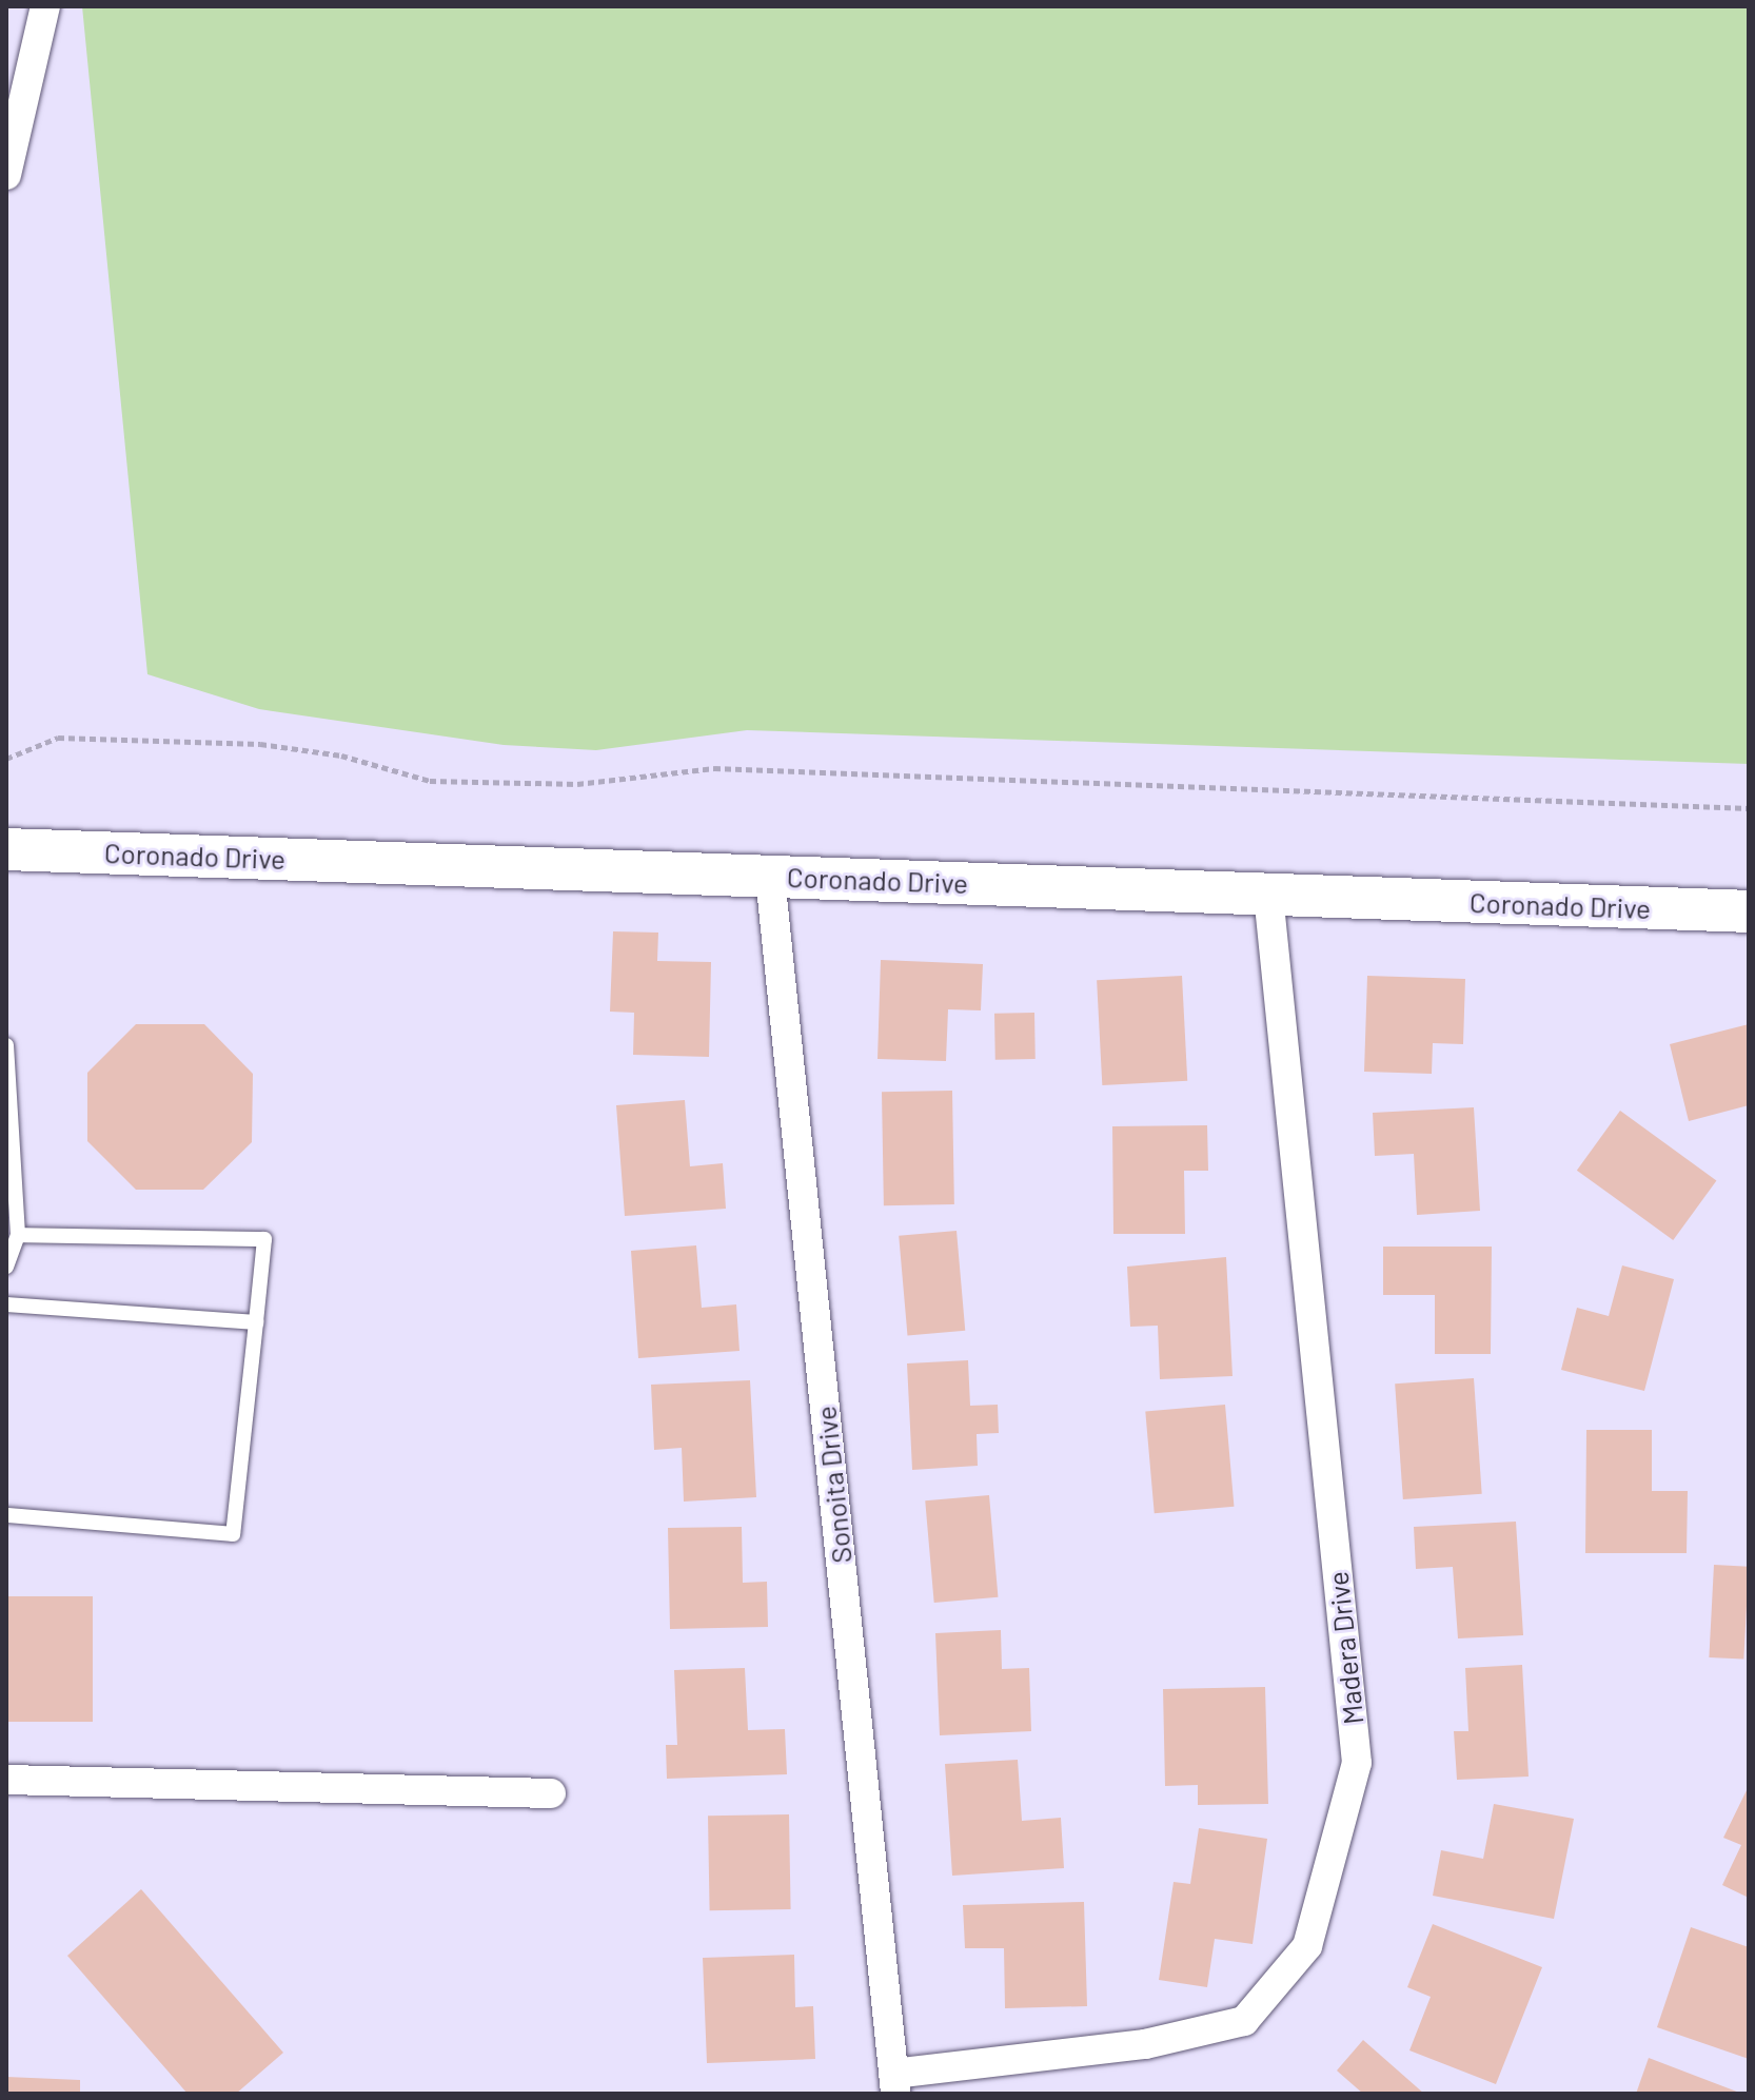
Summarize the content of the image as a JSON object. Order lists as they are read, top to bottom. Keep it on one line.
{"streets":{"street":["Coronado Drive","Sonoita Drive","Madera Drive"]},"crossings":[["Coronado Drive","Sonoita Drive"],["Coronado Drive","Madera Drive"],["Sonoita Drive","Madera Drive"]]}
